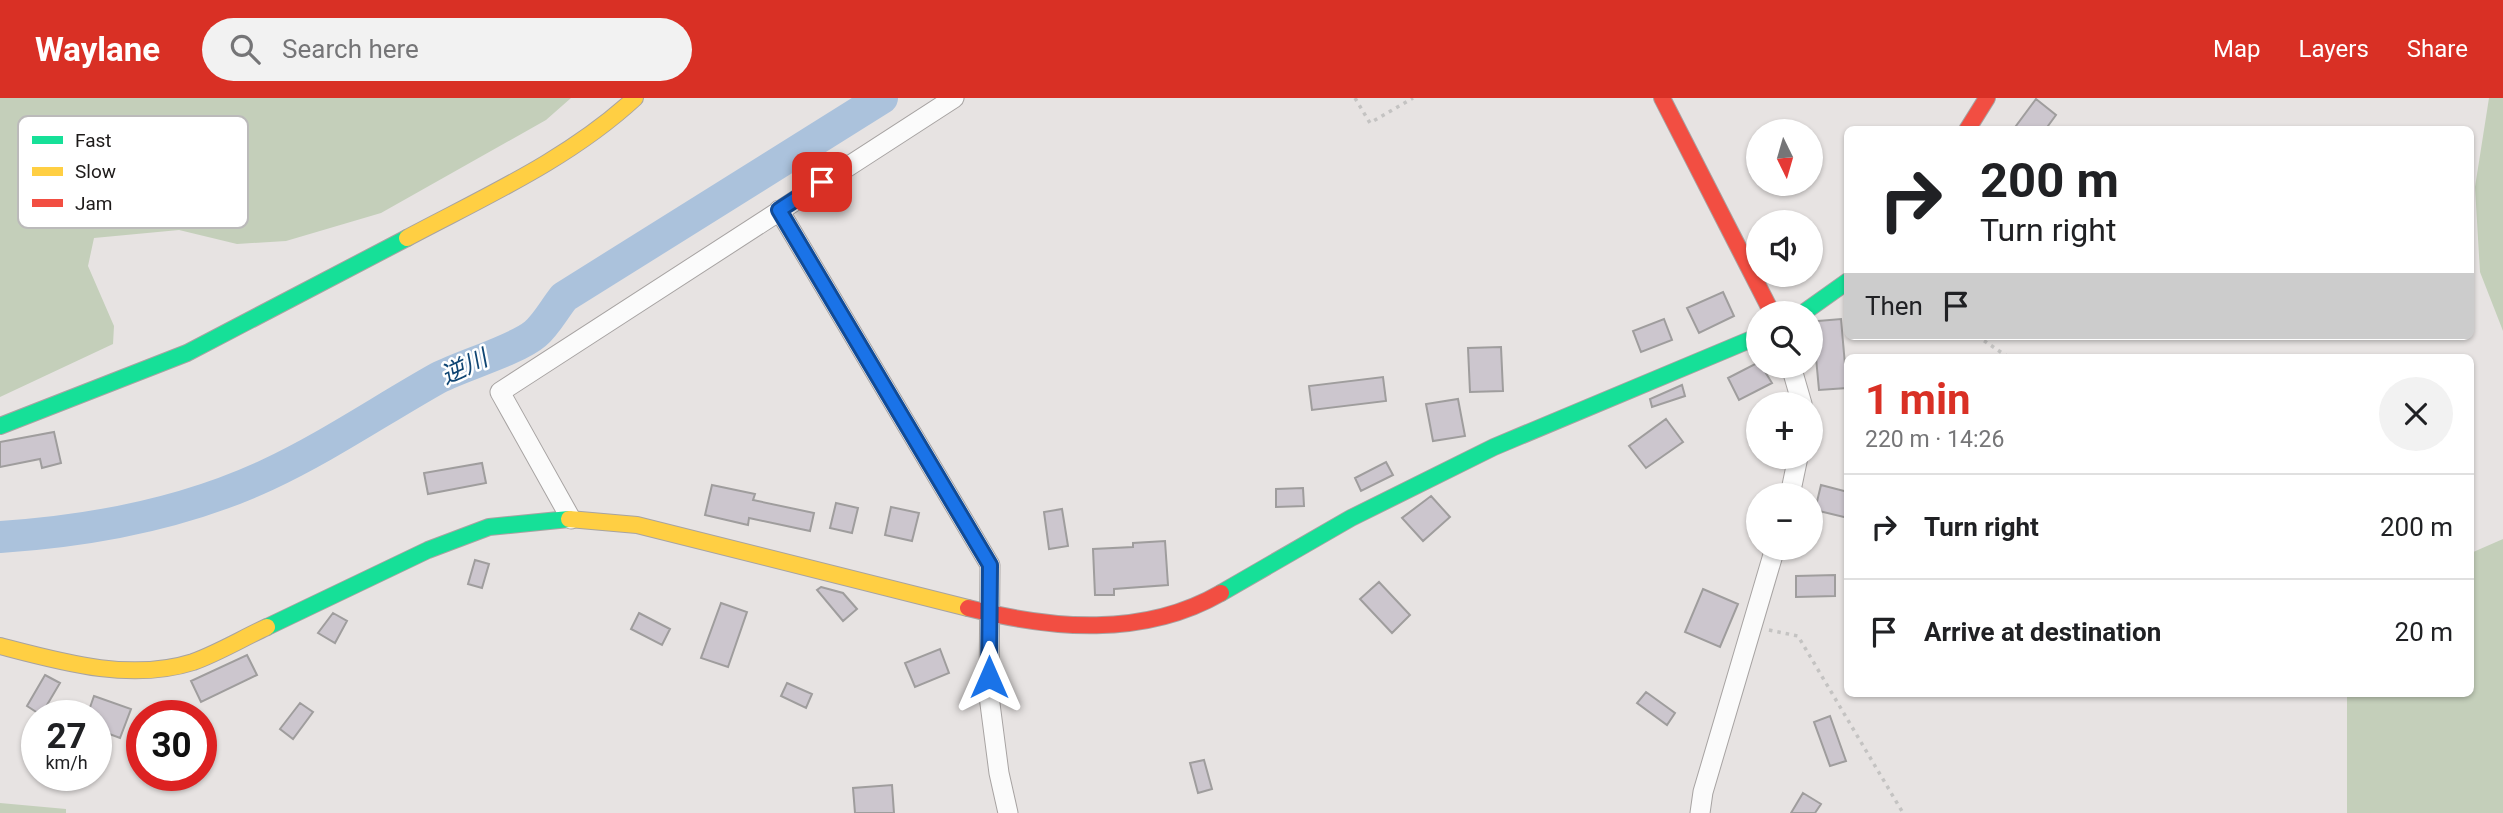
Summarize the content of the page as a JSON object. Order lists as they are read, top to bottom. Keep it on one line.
{"water":["逆川"],"legend":["Fast","Slow","Jam"],"north":"bottom","page":{"header":"Waylane","search":"Search here","nav":["Map","Layers","Share"],"map_buttons":["+","−"],"turn":["200 m","Turn right"],"then":"Then","heading":["1 min","220 m · 14:26"],"list":[{"name":"Turn right","value":"200 m"},{"name":"Arrive at destination","value":"20 m"}],"speed":"27 km/h","limit":"30"}}
